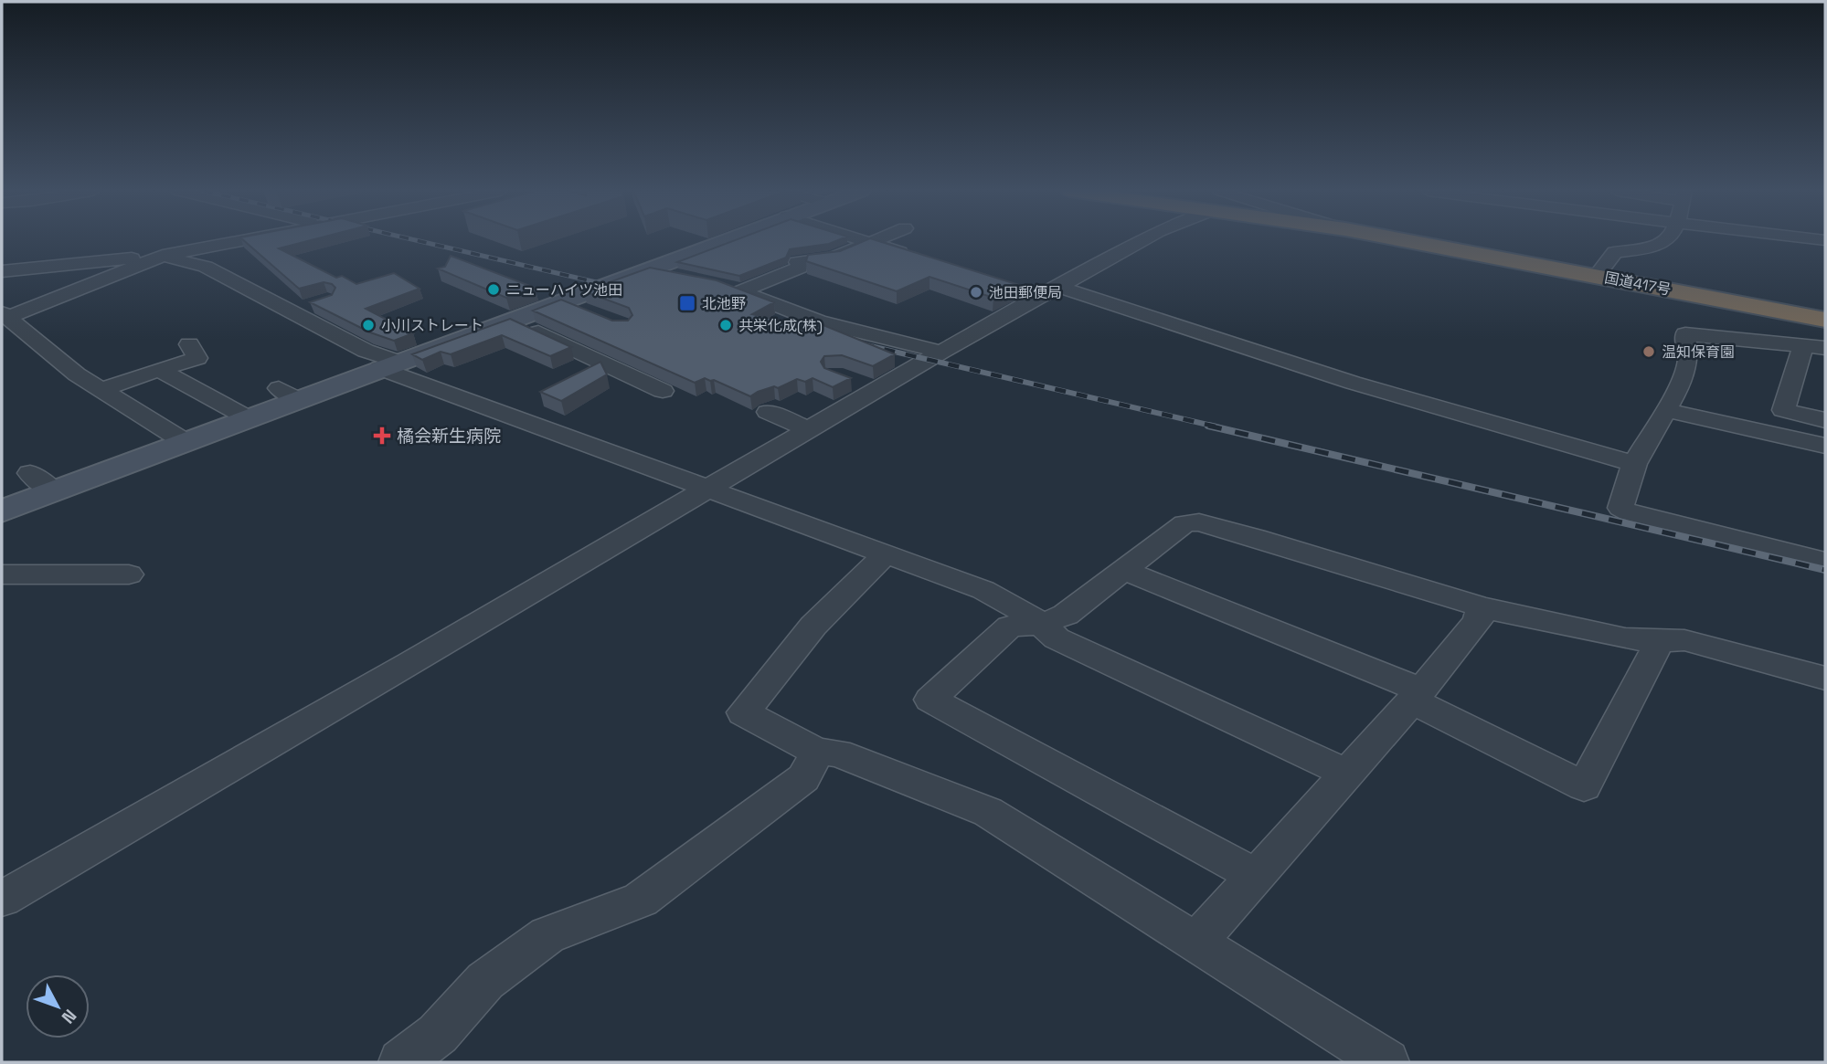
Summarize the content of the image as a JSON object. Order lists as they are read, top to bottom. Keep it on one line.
{"streets":{"highway":["国道417号"]},"places":{"other":["ニューハイツ池田","池田郵便局","小川ストレート","共栄化成(株)","温知保育園"],"transit":["北池野"],"health":["橘会新生病院"]},"north":"bottom right"}
